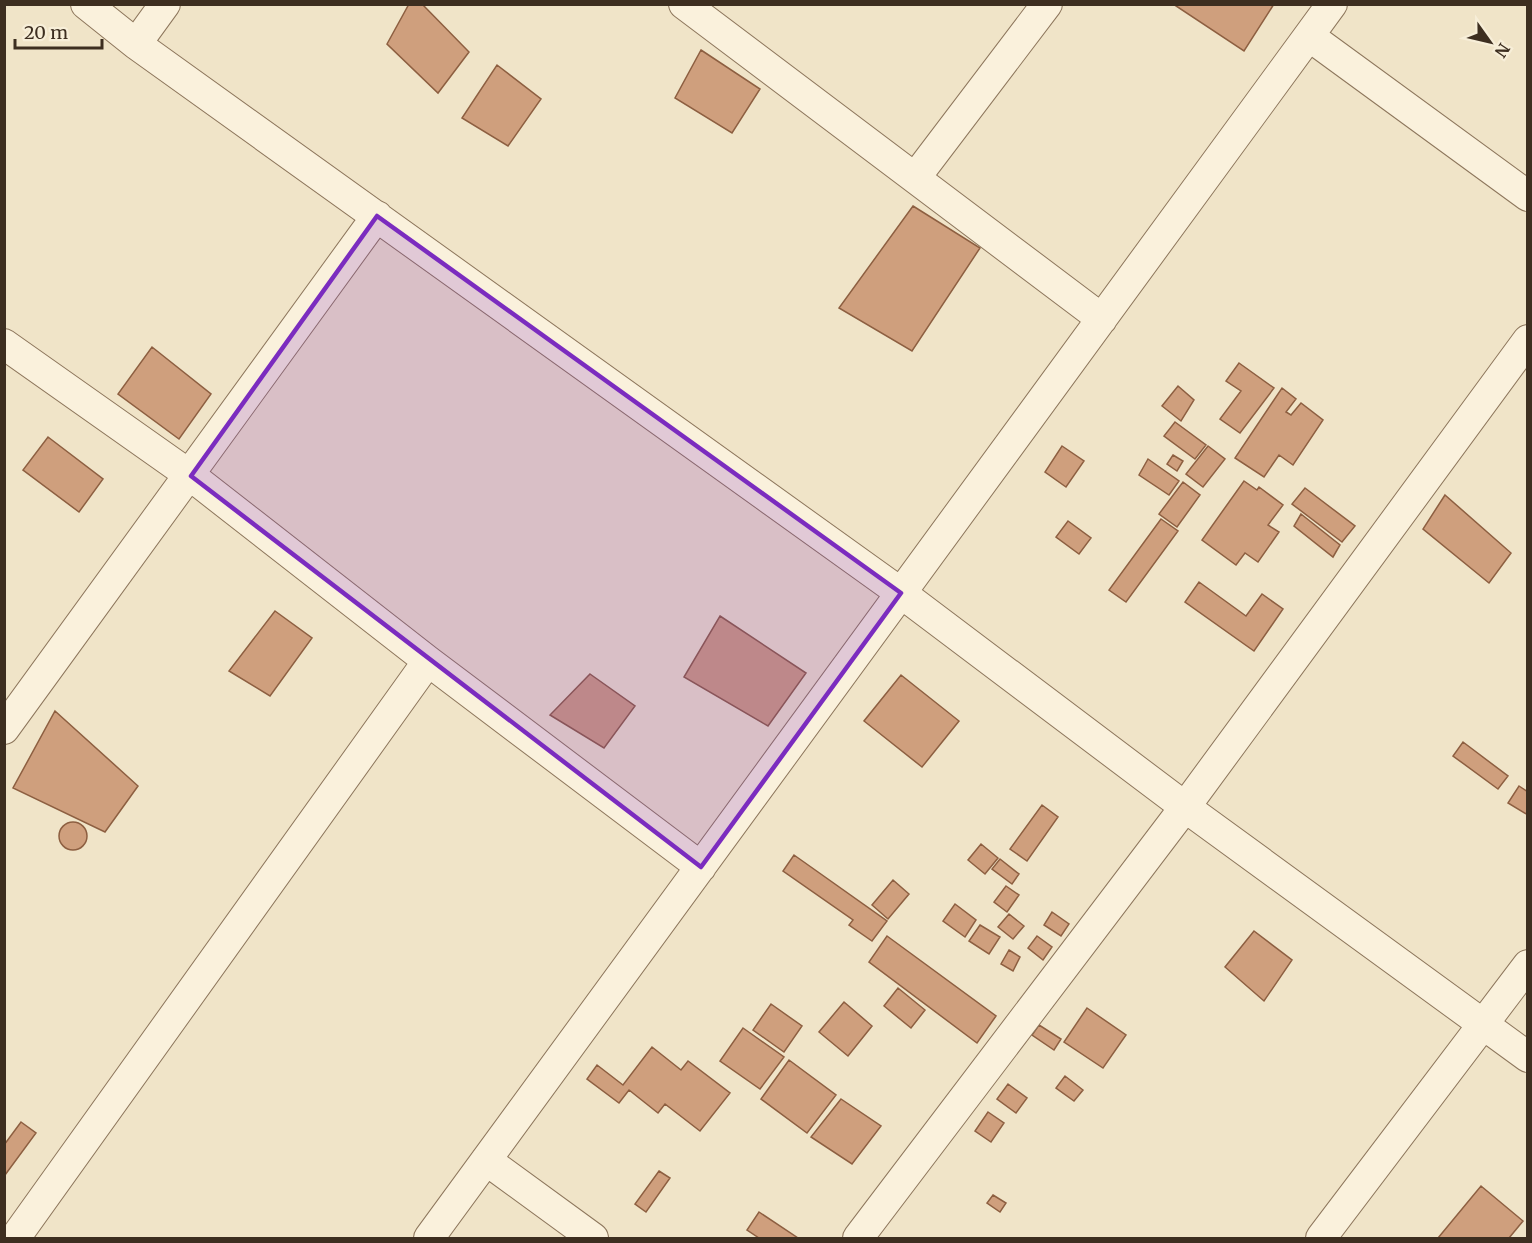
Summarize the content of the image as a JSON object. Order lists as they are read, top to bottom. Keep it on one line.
{"scale_bar":"20 m","north":"bottom right"}
